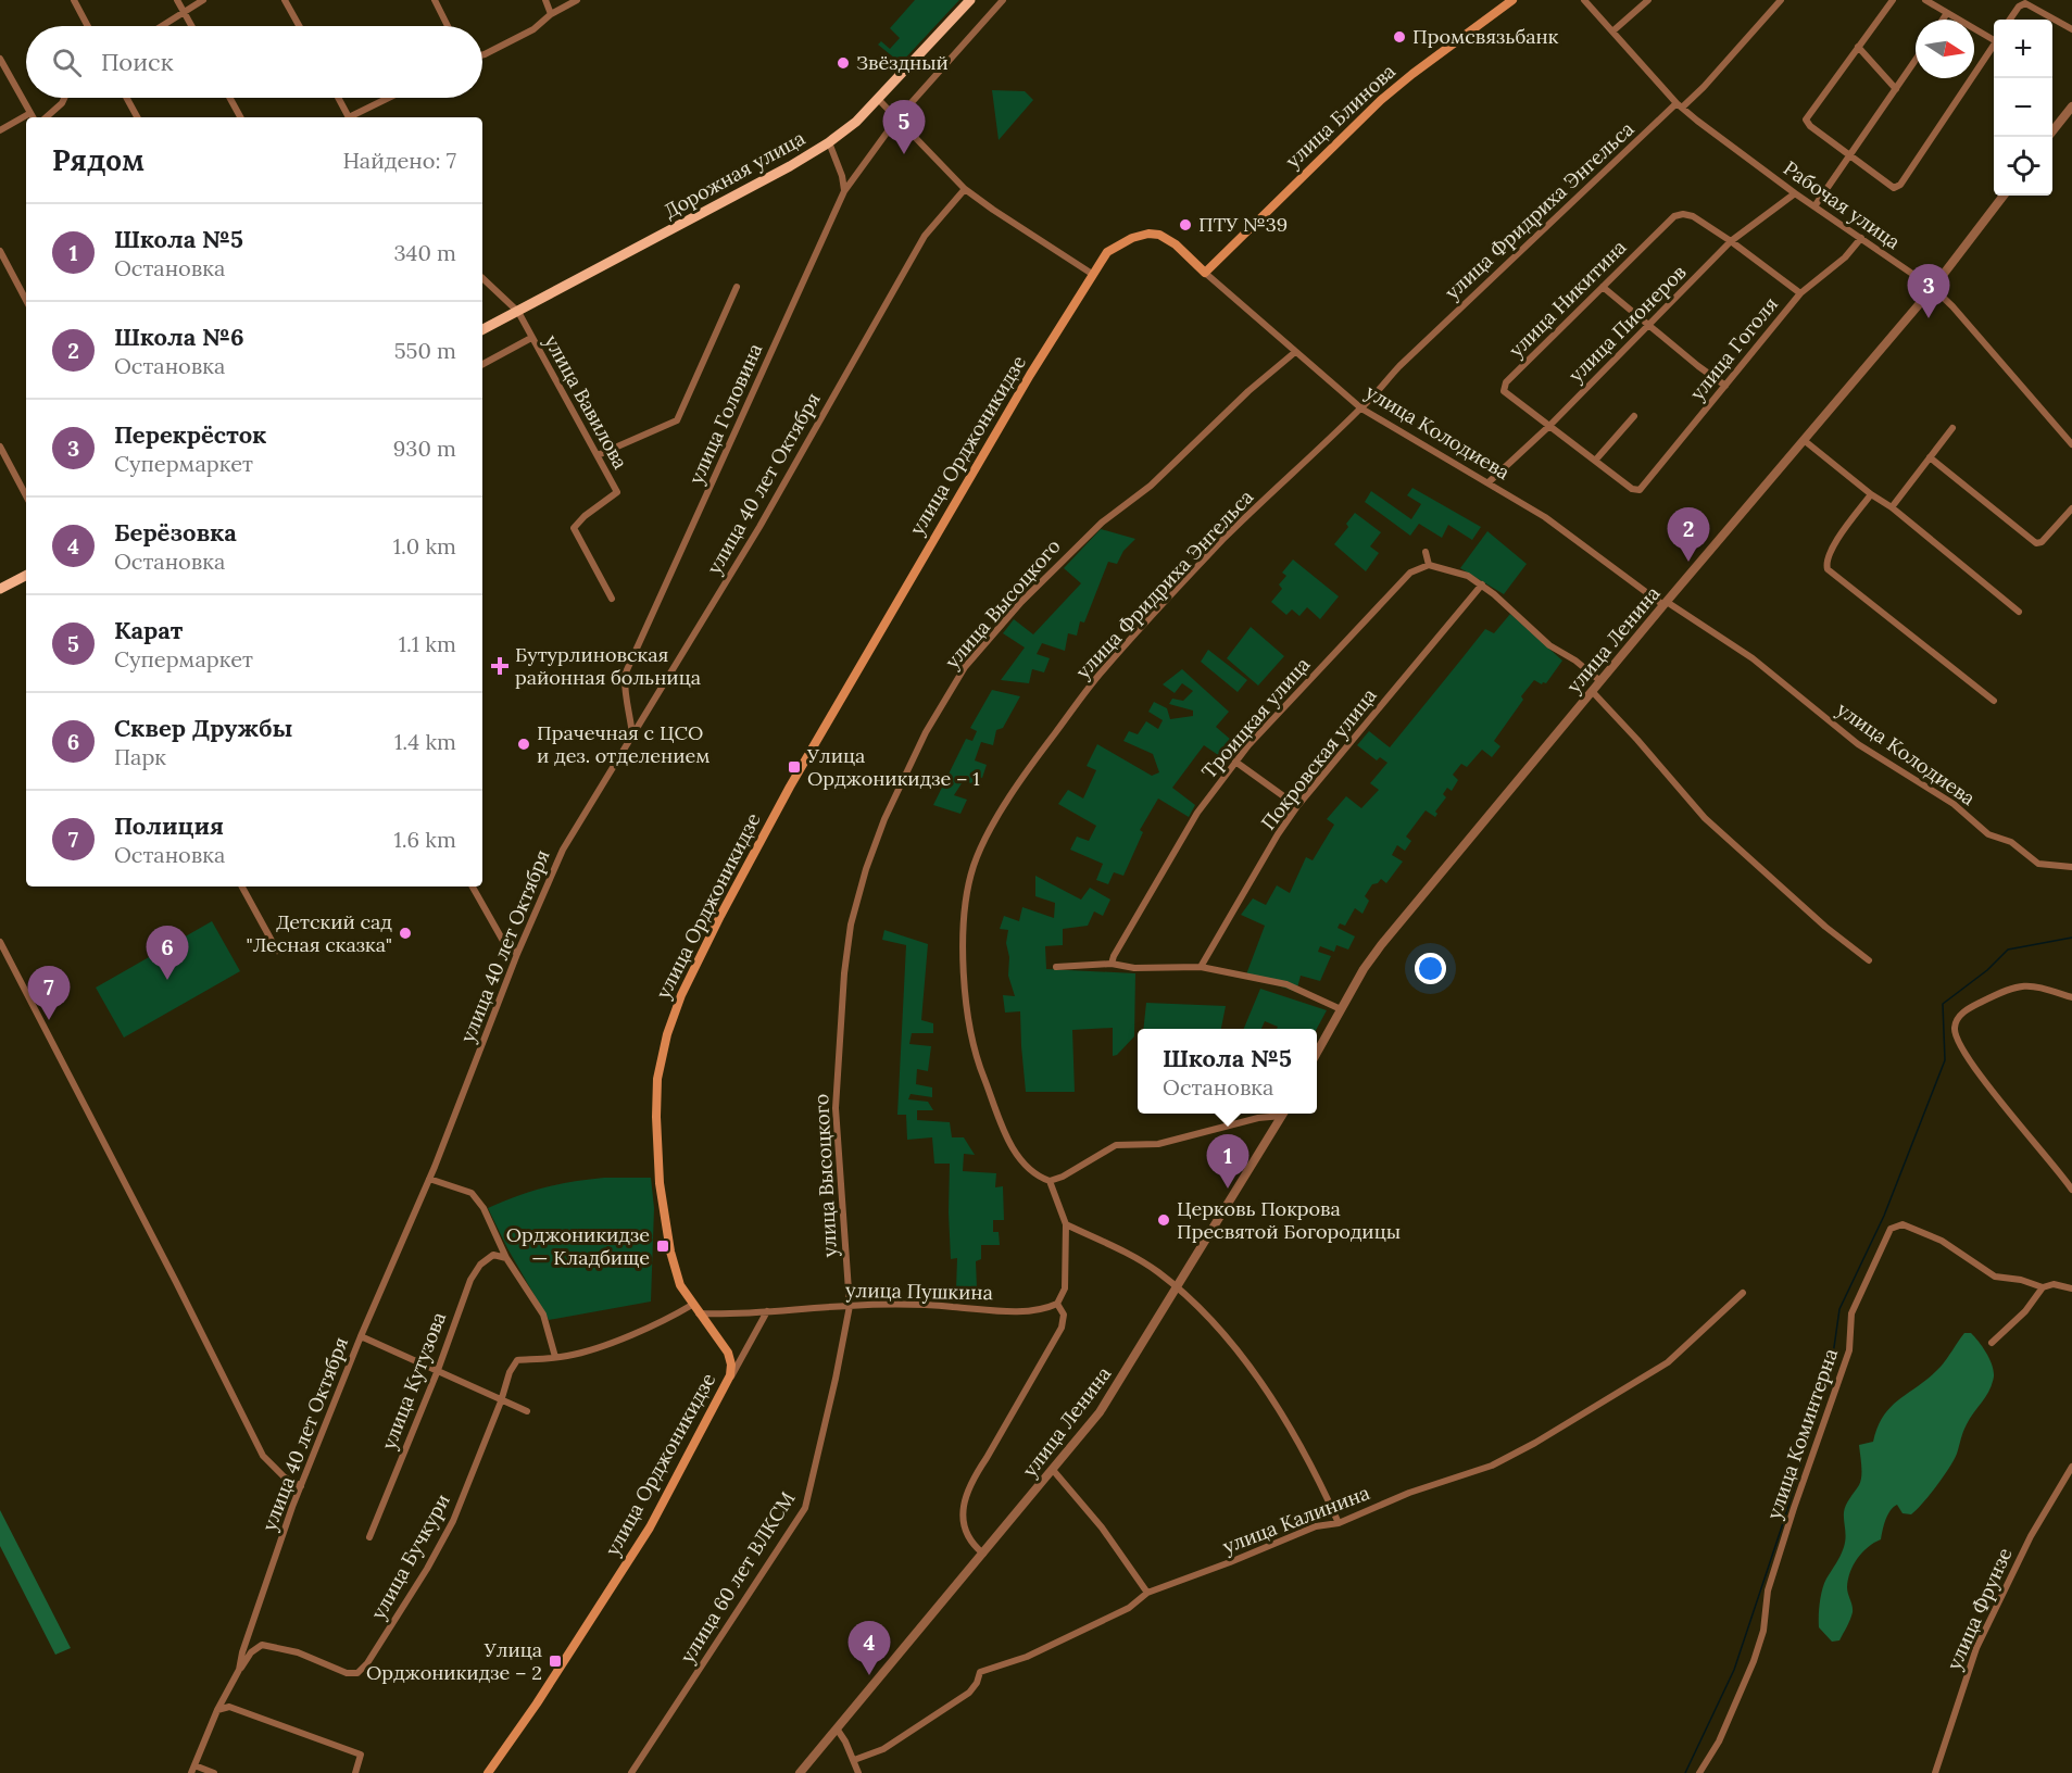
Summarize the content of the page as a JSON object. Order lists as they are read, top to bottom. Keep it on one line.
{"streets":{"main road":["улица Блинова","Дорожная улица","улица Орджоникидзе"],"street":["Рабочая улица","улица Фридриха Энгельса","улица Никитина","улица Пионеров","улица Гоголя","улица Вавилова","улица Головина","улица Колодиева","улица 40 лет Октября","улица Высоцкого","улица Ленина","Троицкая улица","Покровская улица","улица Пушкина","улица Кутузова","улица Коминтерна","улица Калинина","улица Бучкури","улица 60 лет ВЛКСМ","улица Фрунзе"]},"crossings":[["улица Блинова","улица Колодиева"],["улица Блинова","улица Орджоникидзе"],["Дорожная улица","улица Вавилова"],["Рабочая улица","улица Фридриха Энгельса"],["Рабочая улица","улица Пионеров"],["Рабочая улица","улица Гоголя"],["Рабочая улица","улица Ленина"],["улица Фридриха Энгельса","улица Колодиева"],["улица Никитина","улица Пионеров"],["улица Никитина","улица Гоголя"],["улица Пионеров","улица Колодиева"],["улица Головина","улица 40 лет Октября"],["улица Колодиева","улица Орджоникидзе"],["улица Колодиева","улица Высоцкого"],["улица Колодиева","улица Ленина"],["улица Орджоникидзе","улица Пушкина"],["улица 40 лет Октября","улица Бучкури"],["улица Высоцкого","улица Пушкина"],["улица Высоцкого","улица 60 лет ВЛКСМ"],["улица Пушкина","улица 60 лет ВЛКСМ"]],"places":{"other":["Промсвязьбанк","Звёздный","ПТУ №39","Прачечная с ЦСО и дез. отделением","Детский сад \"Лесная сказка\"","Церковь Покрова Пресвятой Богородицы"],"health":["Бутурлиновская районная больница"],"transit":["Улица Орджоникидзе – 1","Орджоникидзе — Кладбище","Улица Орджоникидзе – 2"]},"north":"right","page":{"map_buttons":["+","−"],"search":"Поиск","pins":["5","3","2","6","7","1","4"],"heading":["Рядом","Найдено: 7"],"list":[{"mark":"1","name":"Школа №5","note":"Остановка","value":"340 m"},{"mark":"2","name":"Школа №6","note":"Остановка","value":"550 m"},{"mark":"3","name":"Перекрёсток","note":"Супермаркет","value":"930 m"},{"mark":"4","name":"Берёзовка","note":"Остановка","value":"1.0 km"},{"mark":"5","name":"Карат","note":"Супермаркет","value":"1.1 km"},{"mark":"6","name":"Сквер Дружбы","note":"Парк","value":"1.4 km"},{"mark":"7","name":"Полиция","note":"Остановка","value":"1.6 km"}],"popup":["Школа №5","Остановка"]}}
